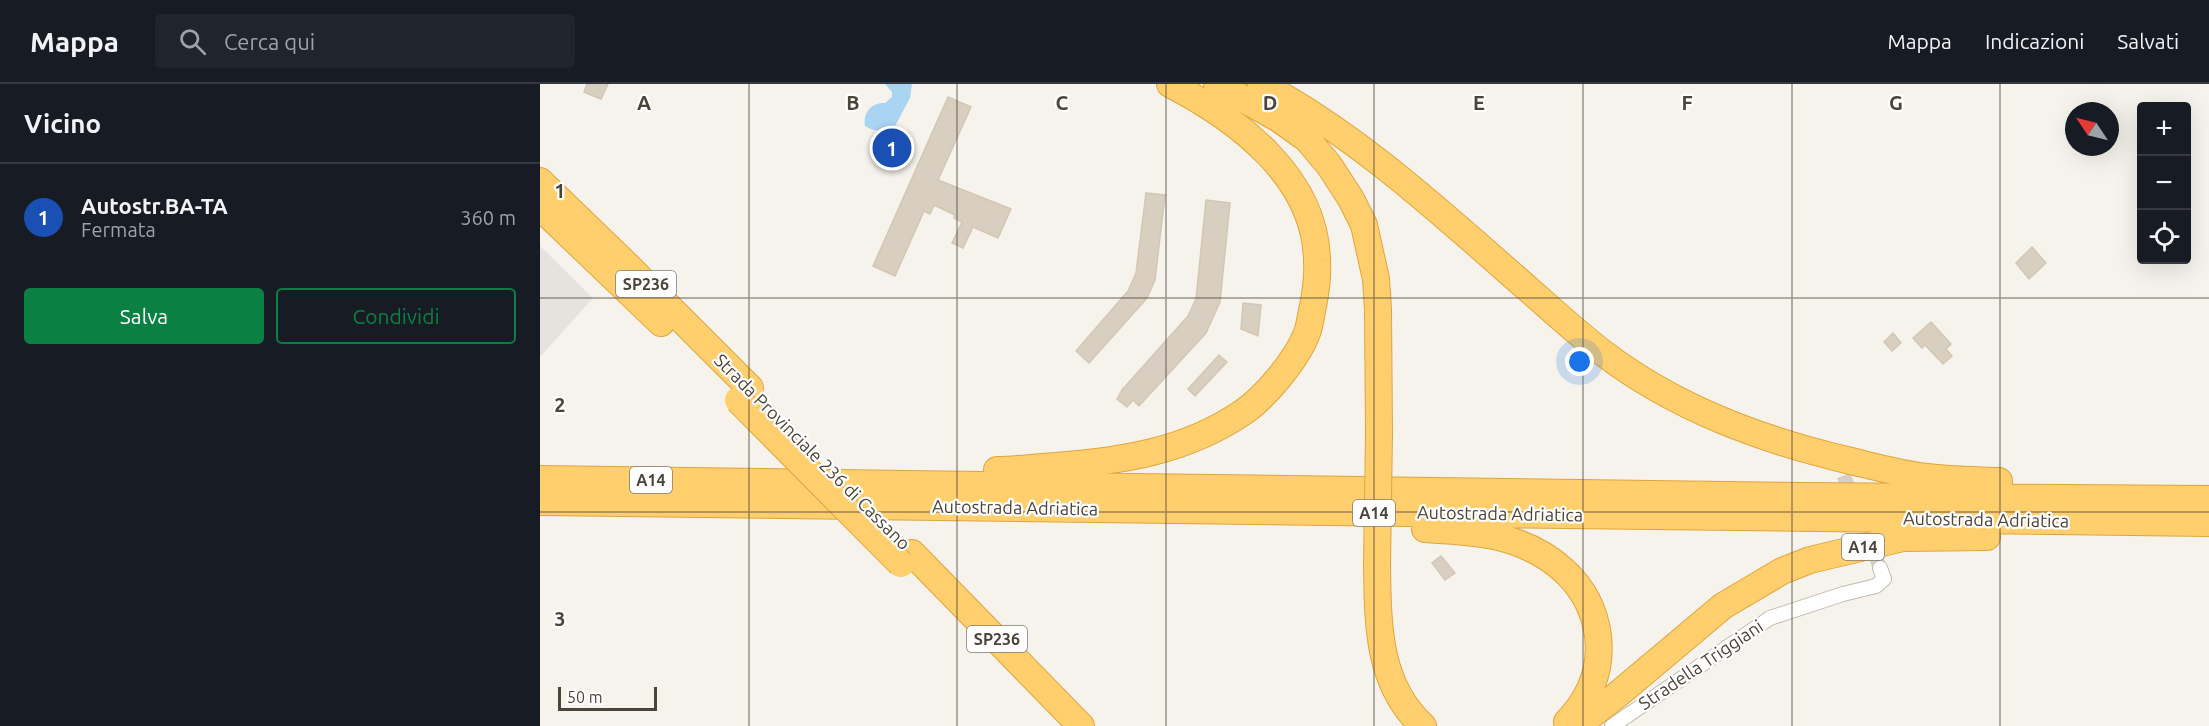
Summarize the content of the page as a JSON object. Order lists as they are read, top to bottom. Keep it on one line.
{"streets":{"highway":["SP236","Strada Provinciale 236 di Cassano","A14","Autostrada Adriatica"],"street":["Stradella Triggiani"]},"crossings":[["A14","Autostrada Adriatica"]],"scale_bar":"50 m","north":"top left","page":{"header":"Mappa","search":"Cerca qui","nav":["Mappa","Indicazioni","Salvati"],"heading":"Vicino","map_buttons":["+","−"],"pins":"1","list":[{"mark":"1","name":"Autostr.BA-TA","note":"Fermata","value":"360 m"}],"buttons":["Salva","Condividi"],"scale":"50 m"},"grid":{"columns":["A","B","C","D","E","F","G"],"rows":["1","2","3"]}}
